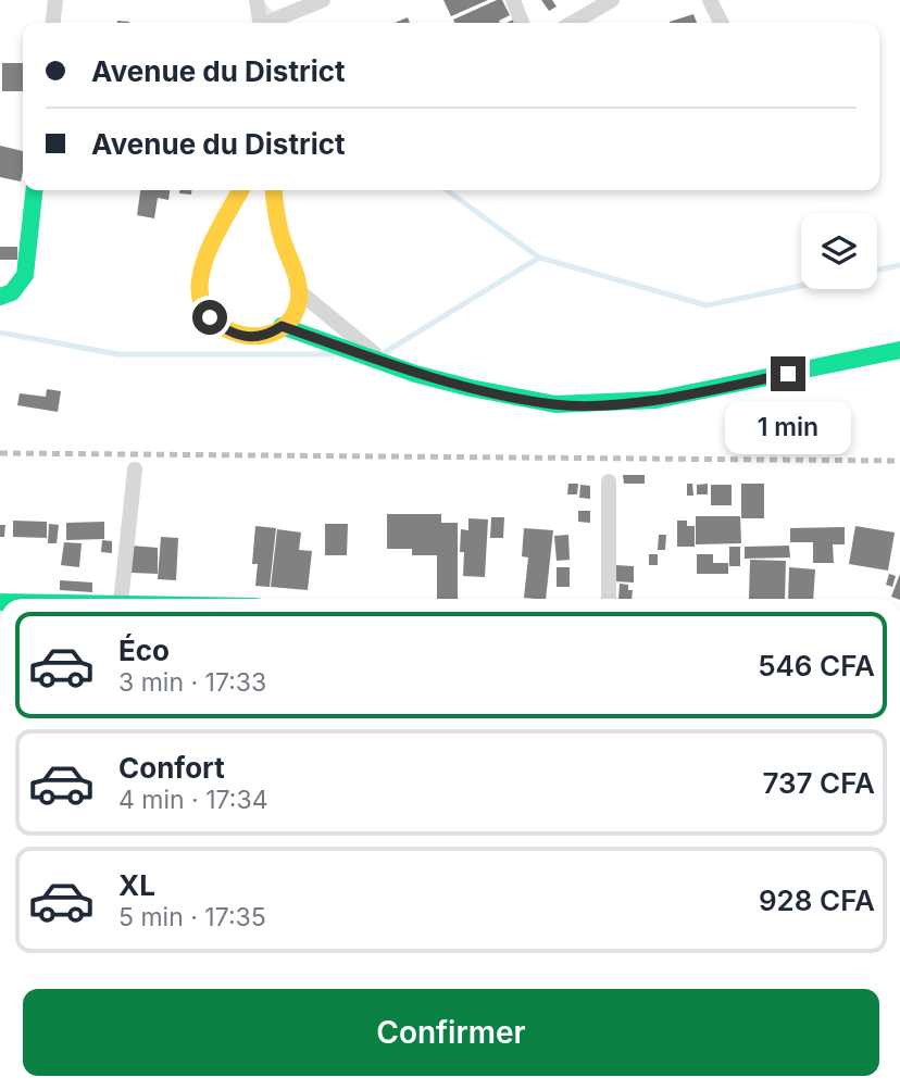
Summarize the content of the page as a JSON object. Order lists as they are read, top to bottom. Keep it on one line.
{"page":{"banner":["Avenue du District","Avenue du District"],"bubble":"1 min","list":[{"name":"Éco","note":"3 min · 17:33","value":"546 CFA"},{"name":"Confort","note":"4 min · 17:34","value":"737 CFA"},{"name":"XL","note":"5 min · 17:35","value":"928 CFA"}],"buttons":"Confirmer"}}
